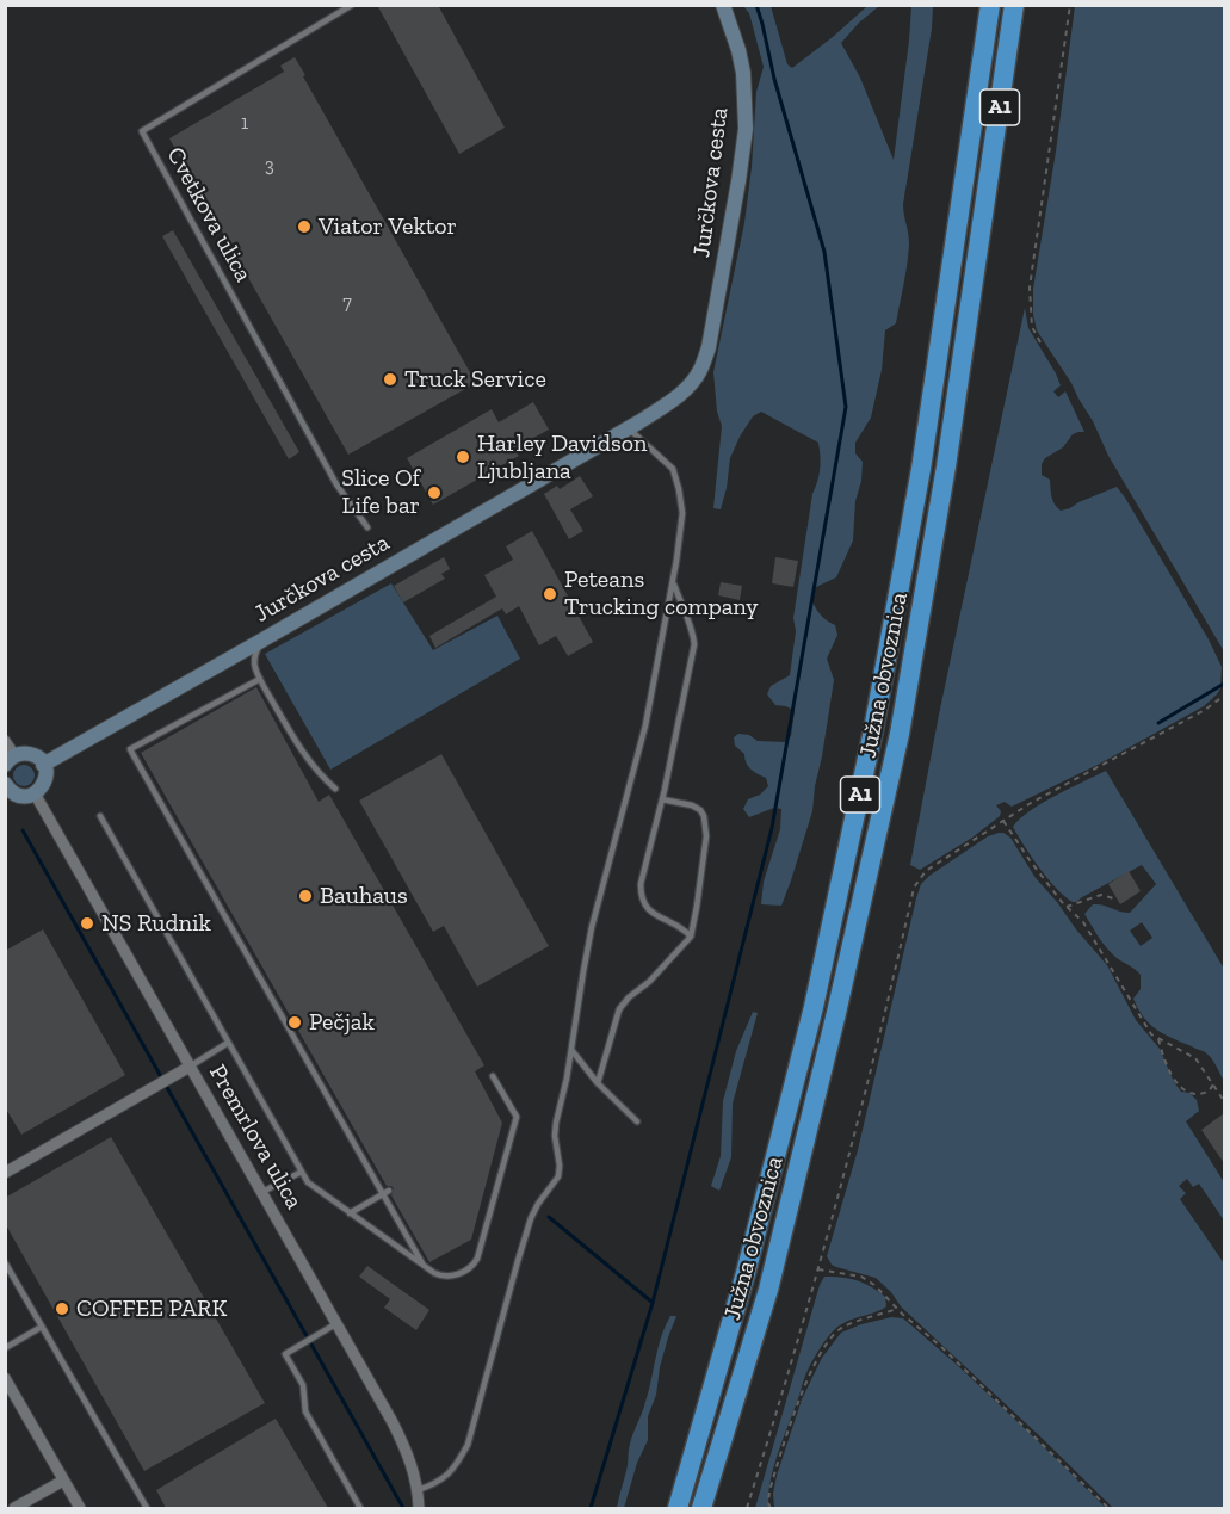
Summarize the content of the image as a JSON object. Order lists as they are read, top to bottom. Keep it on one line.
{"streets":{"highway":["A1","Južna obvoznica"],"street":["Jurčkova cesta","Premrlova ulica"],"lane":["Cvetkova ulica"]},"places":["Viator Vektor","Truck Service","Harley Davidson Ljubljana","Slice Of Life bar","Peteans Trucking company","Bauhaus","NS Rudnik","Pečjak","COFFEE PARK"],"house_numbers":["1","3","7"]}
